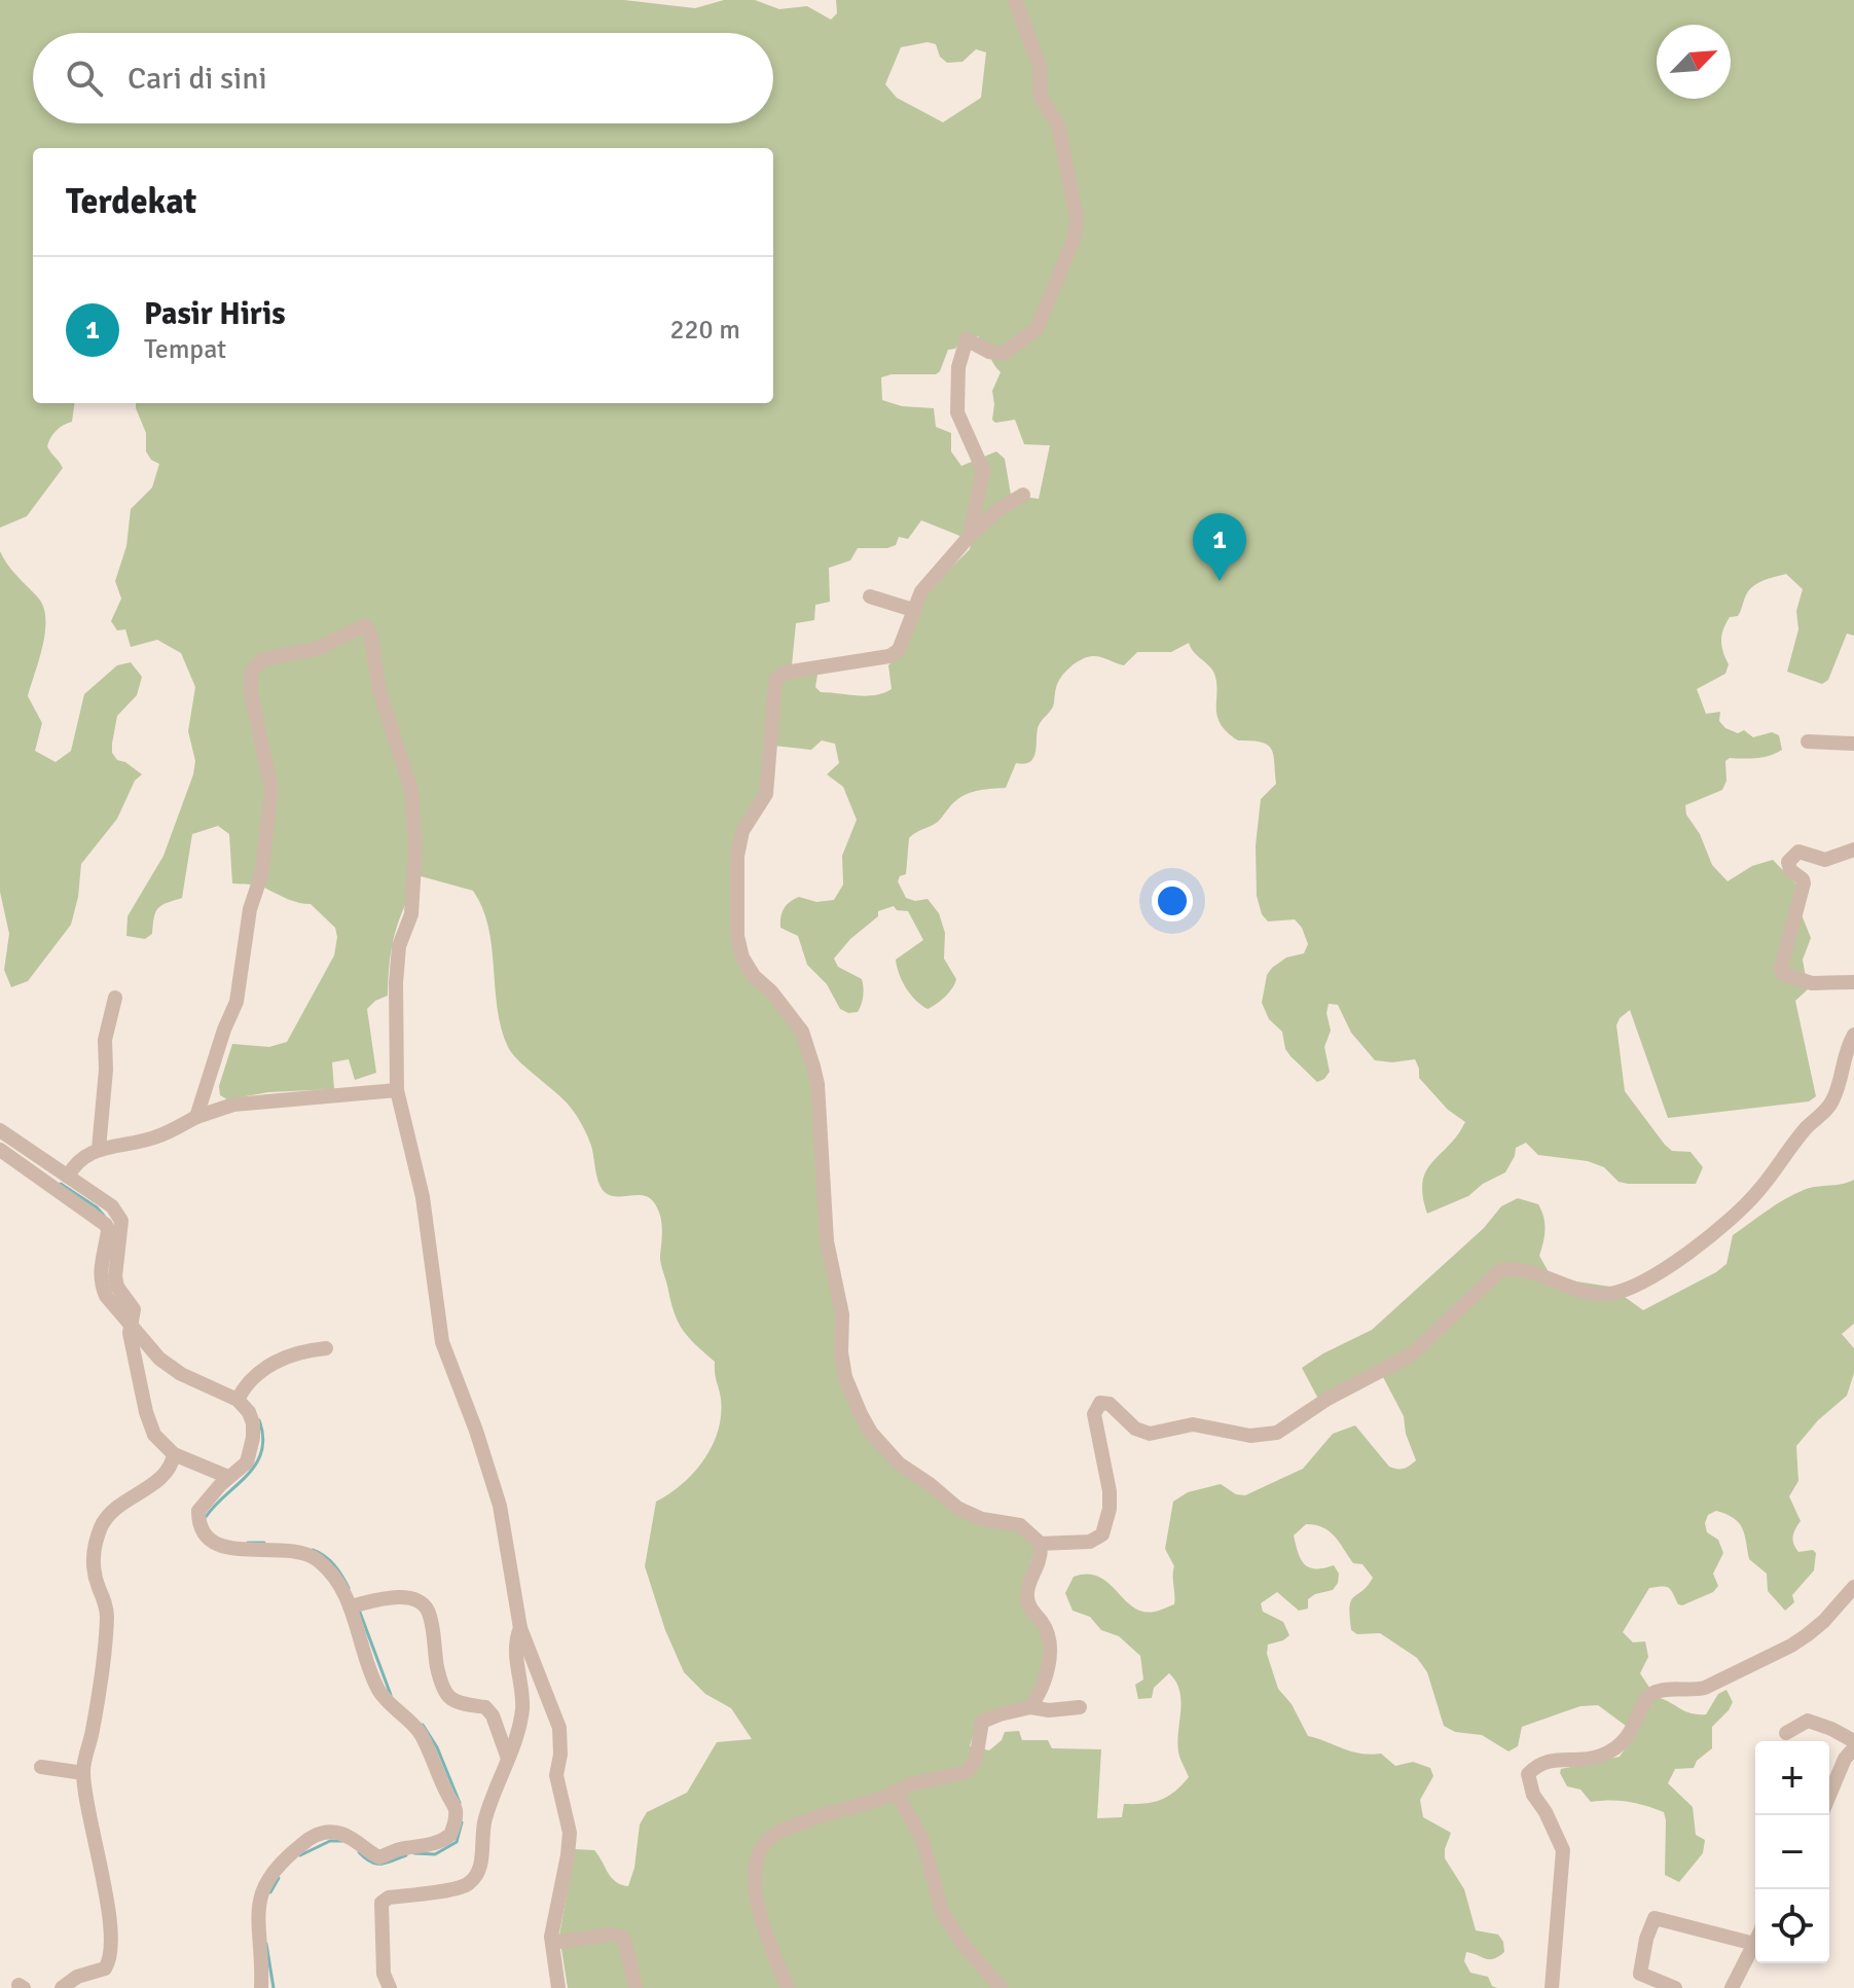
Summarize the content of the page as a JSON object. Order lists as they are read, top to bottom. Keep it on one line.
{"north":"top right","page":{"search":"Cari di sini","heading":"Terdekat","list":[{"mark":"1","name":"Pasir Hiris","note":"Tempat","value":"220 m"}],"pins":"1","map_buttons":["+","−"]}}
